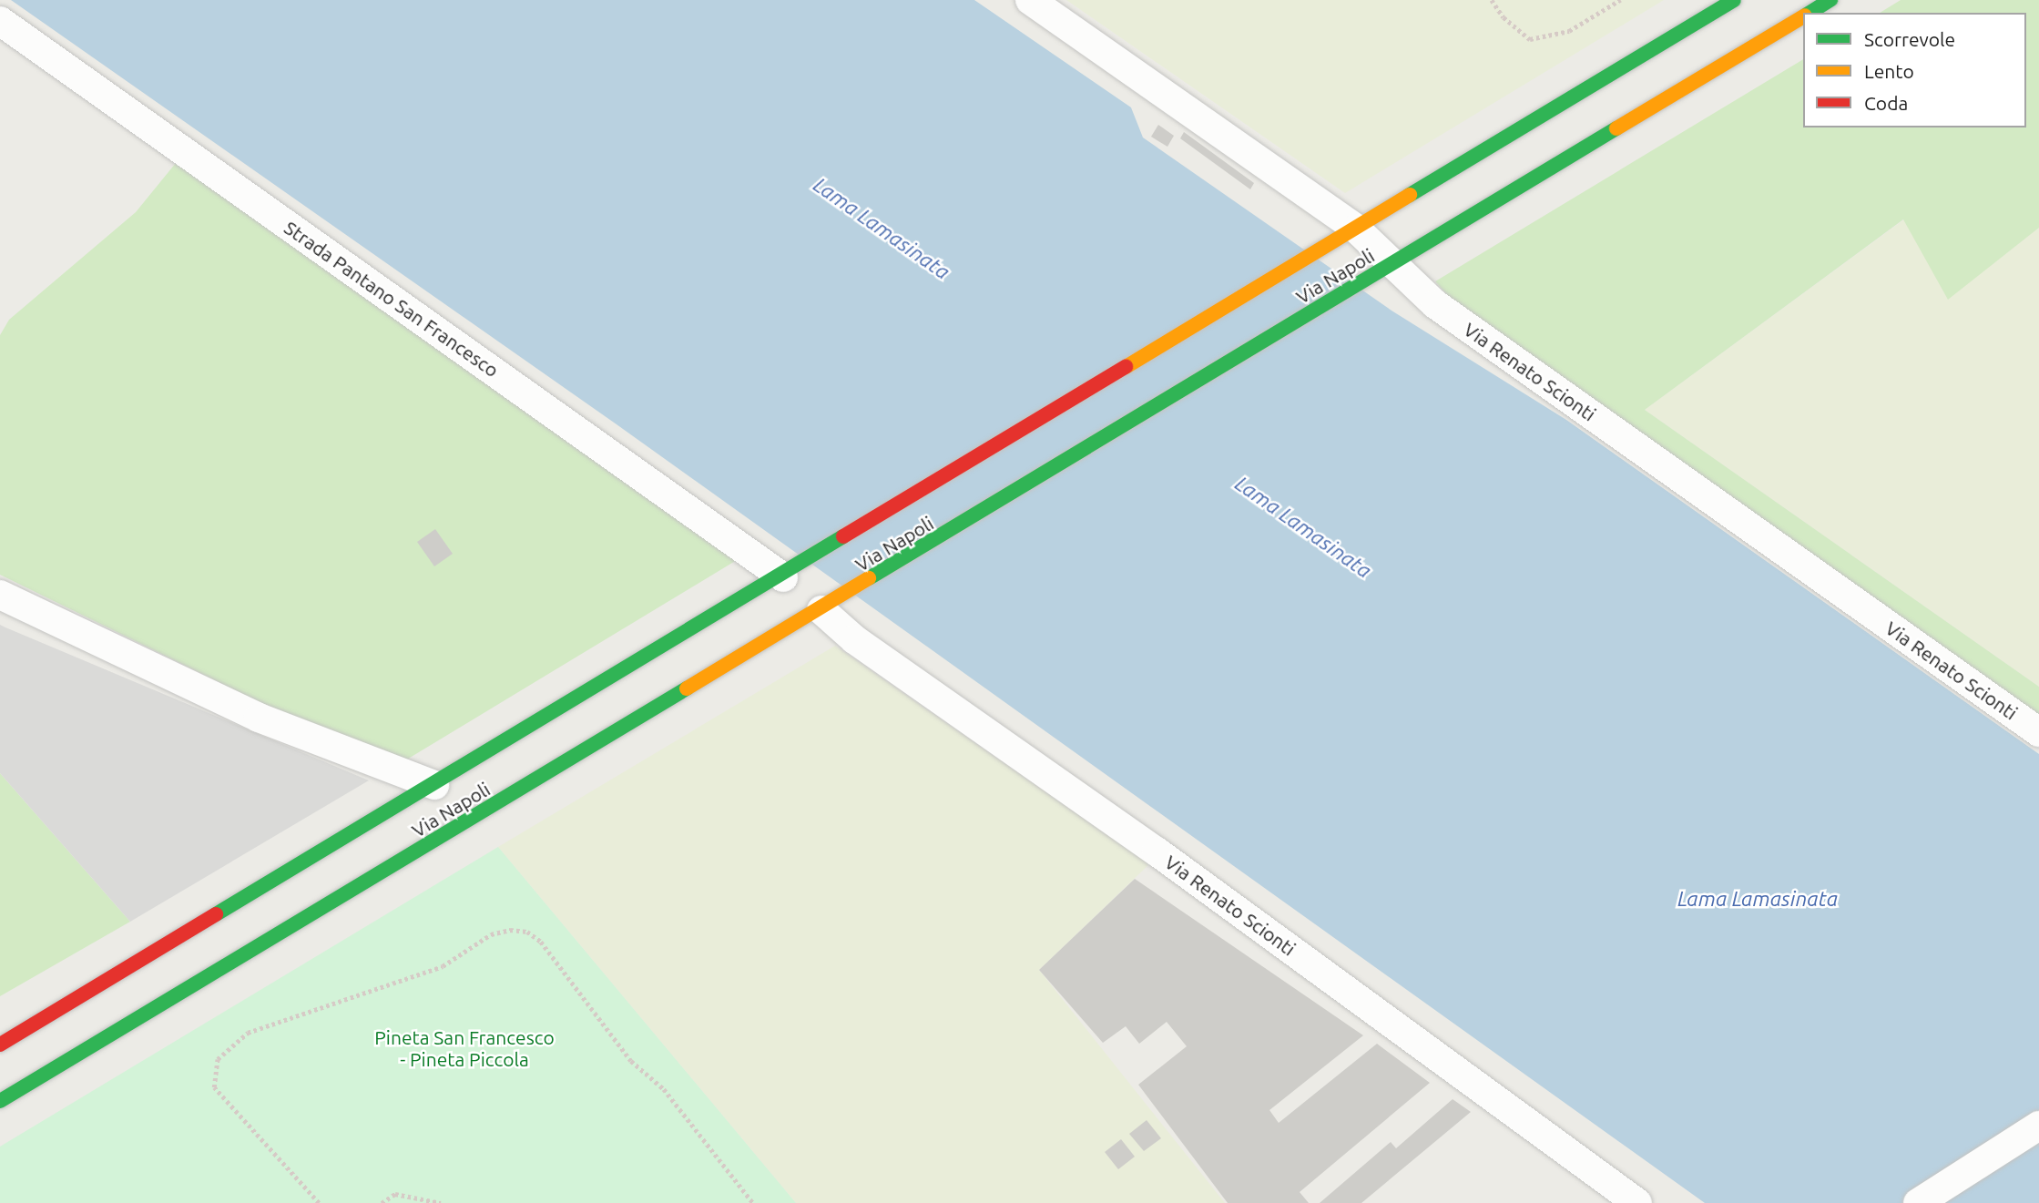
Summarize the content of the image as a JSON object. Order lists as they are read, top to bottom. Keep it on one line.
{"streets":{"main road":["Via Napoli"],"street":["Strada Pantano San Francesco","Via Renato Scionti"]},"crossings":[["Via Napoli","Strada Pantano San Francesco"],["Via Napoli","Via Renato Scionti"]],"water":["Lama Lamasinata"],"parks":["Pineta San Francesco - Pineta Piccola"],"legend":["Scorrevole","Lento","Coda"]}
